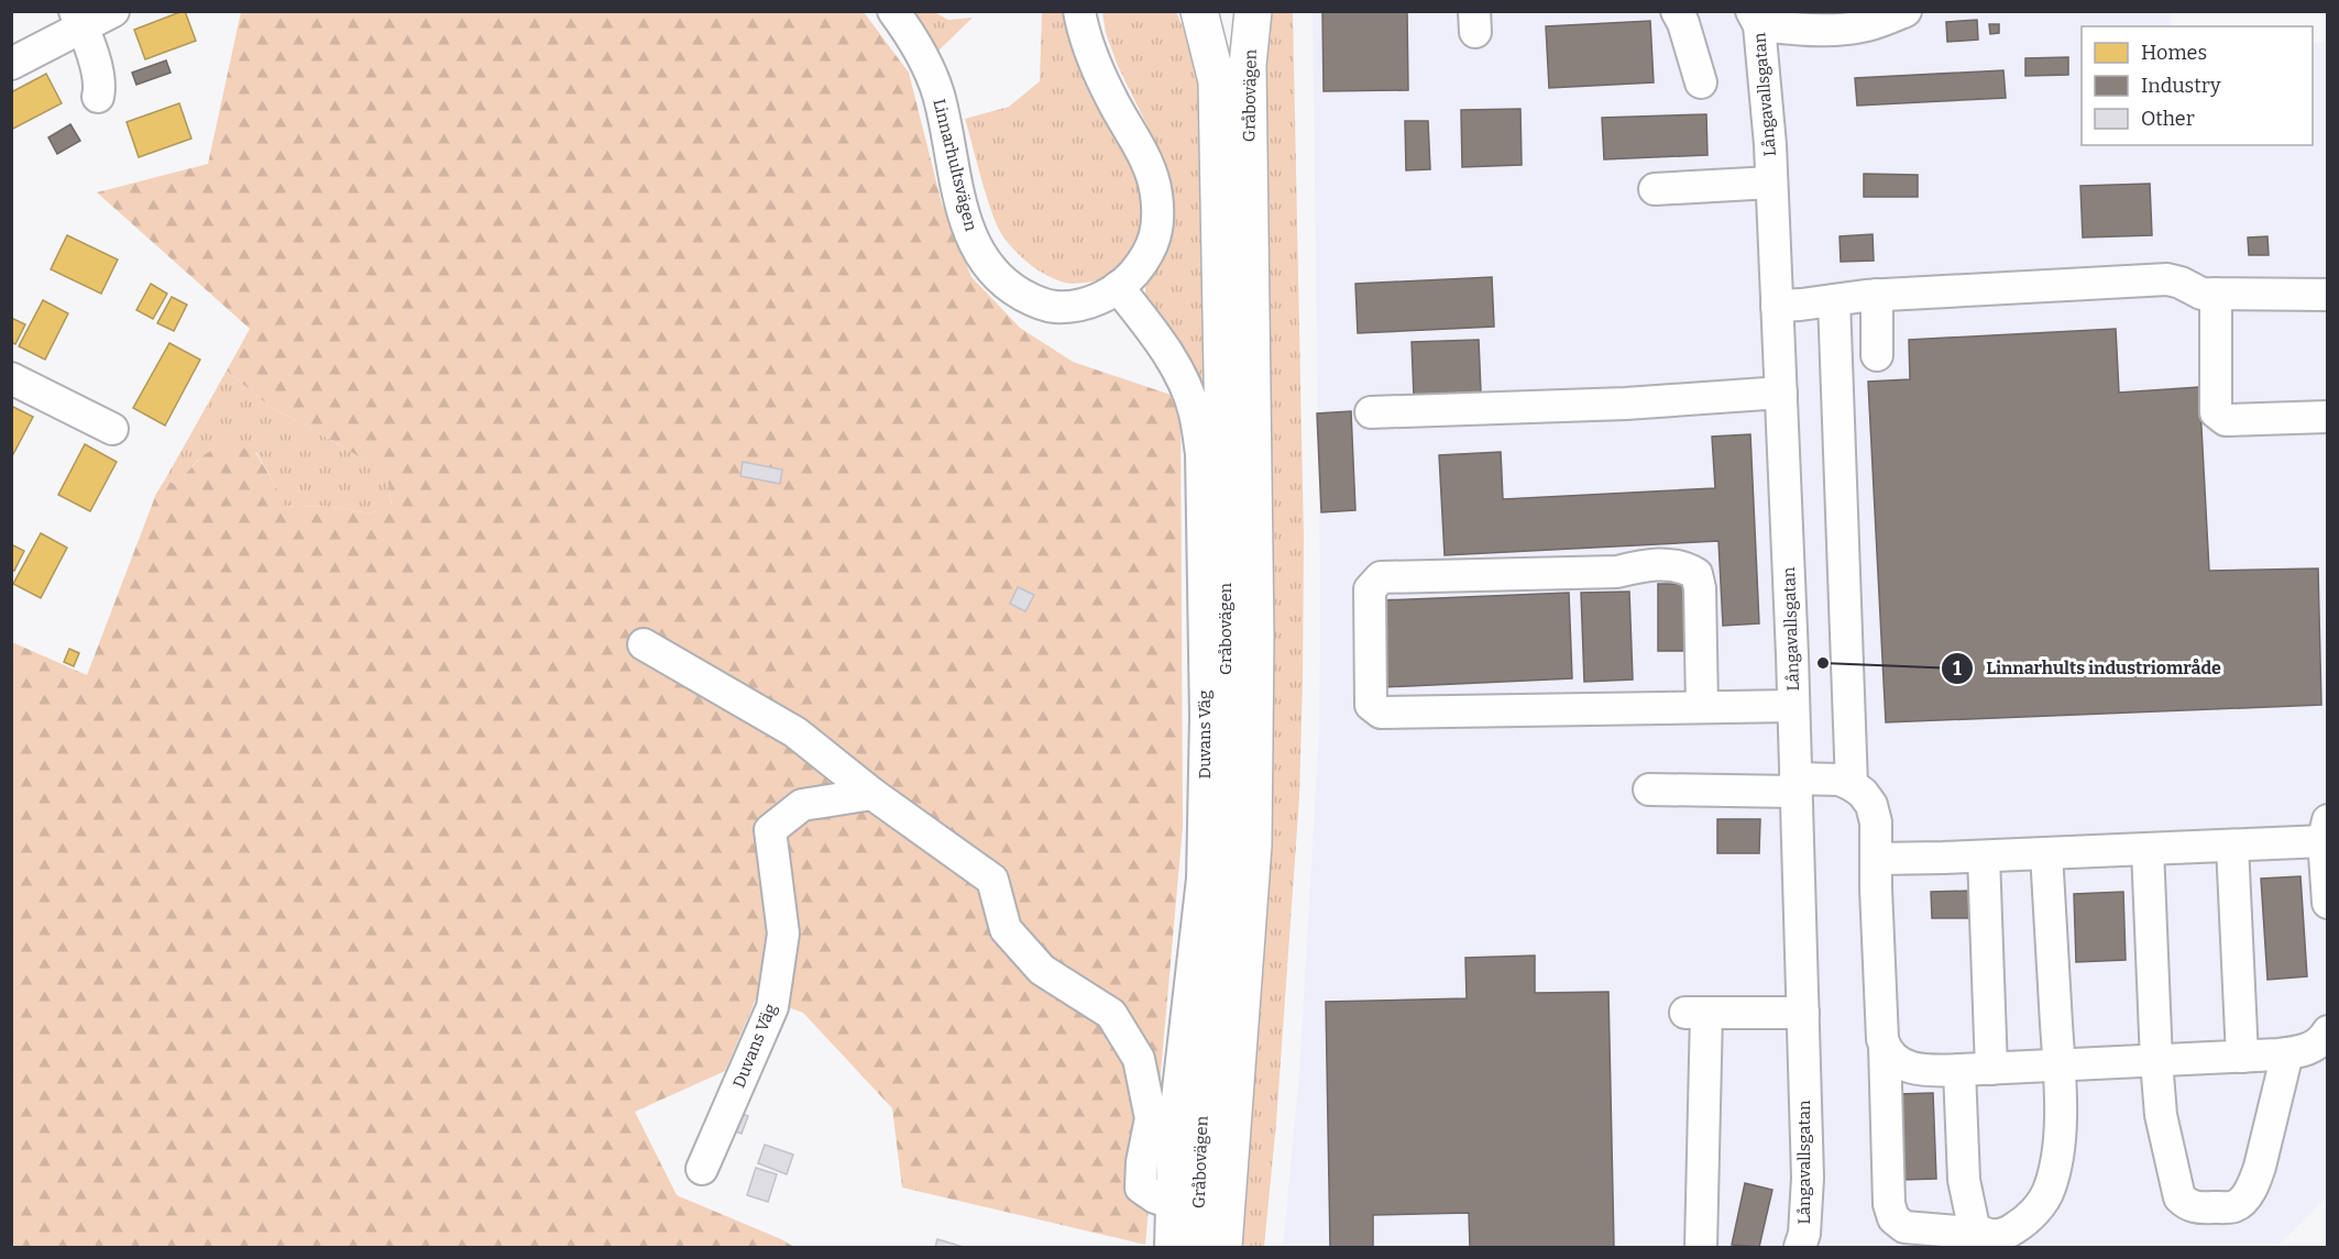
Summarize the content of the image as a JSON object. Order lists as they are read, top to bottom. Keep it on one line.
{"streets":{"main road":["Gråbovägen"],"street":["Långavallsgatan","Linnarhultsvägen","Duvans Väg"]},"crossings":[["Linnarhultsvägen","Duvans Väg"]],"places":["Linnarhults industriområde"],"legend":["Homes","Industry","Other"]}
